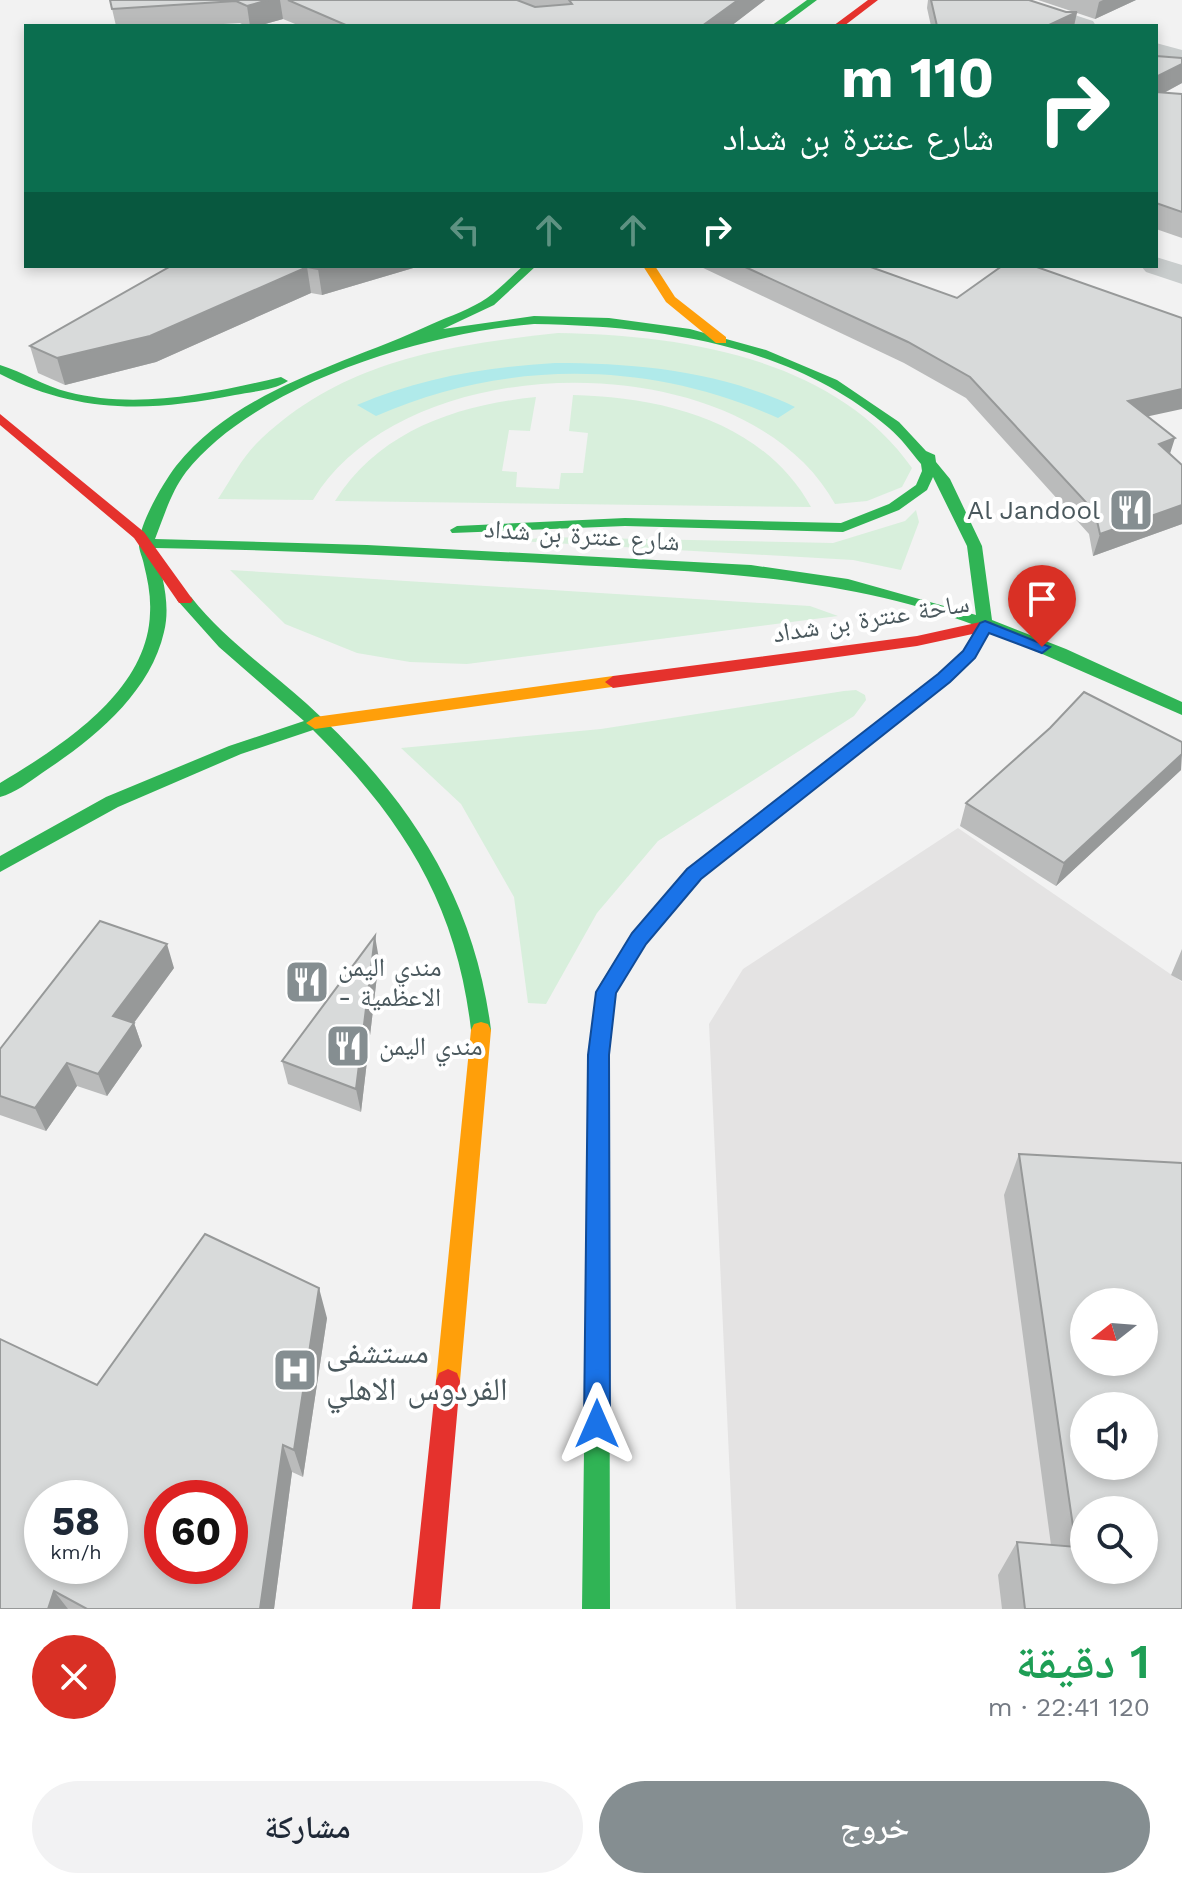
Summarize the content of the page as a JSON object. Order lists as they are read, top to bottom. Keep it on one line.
{"streets":{"main road":["شارع عنترة بن شداد","ساحة عنترة بن شداد"]},"crossings":[["شارع عنترة بن شداد","ساحة عنترة بن شداد"]],"places":{"restaurant":["Al Jandool","مندي اليمن - الاعظمية","مندي اليمن"],"hospital":["مستشفى الفردوس الاهلي"]},"north":"left","page":{"turn":["110 m","شارع عنترة بن شداد"],"speed":"58 km/h","limit":"60","heading":["1 دقيقة","120 m · 22:41"],"buttons":["خروج","مشاركة"]}}
